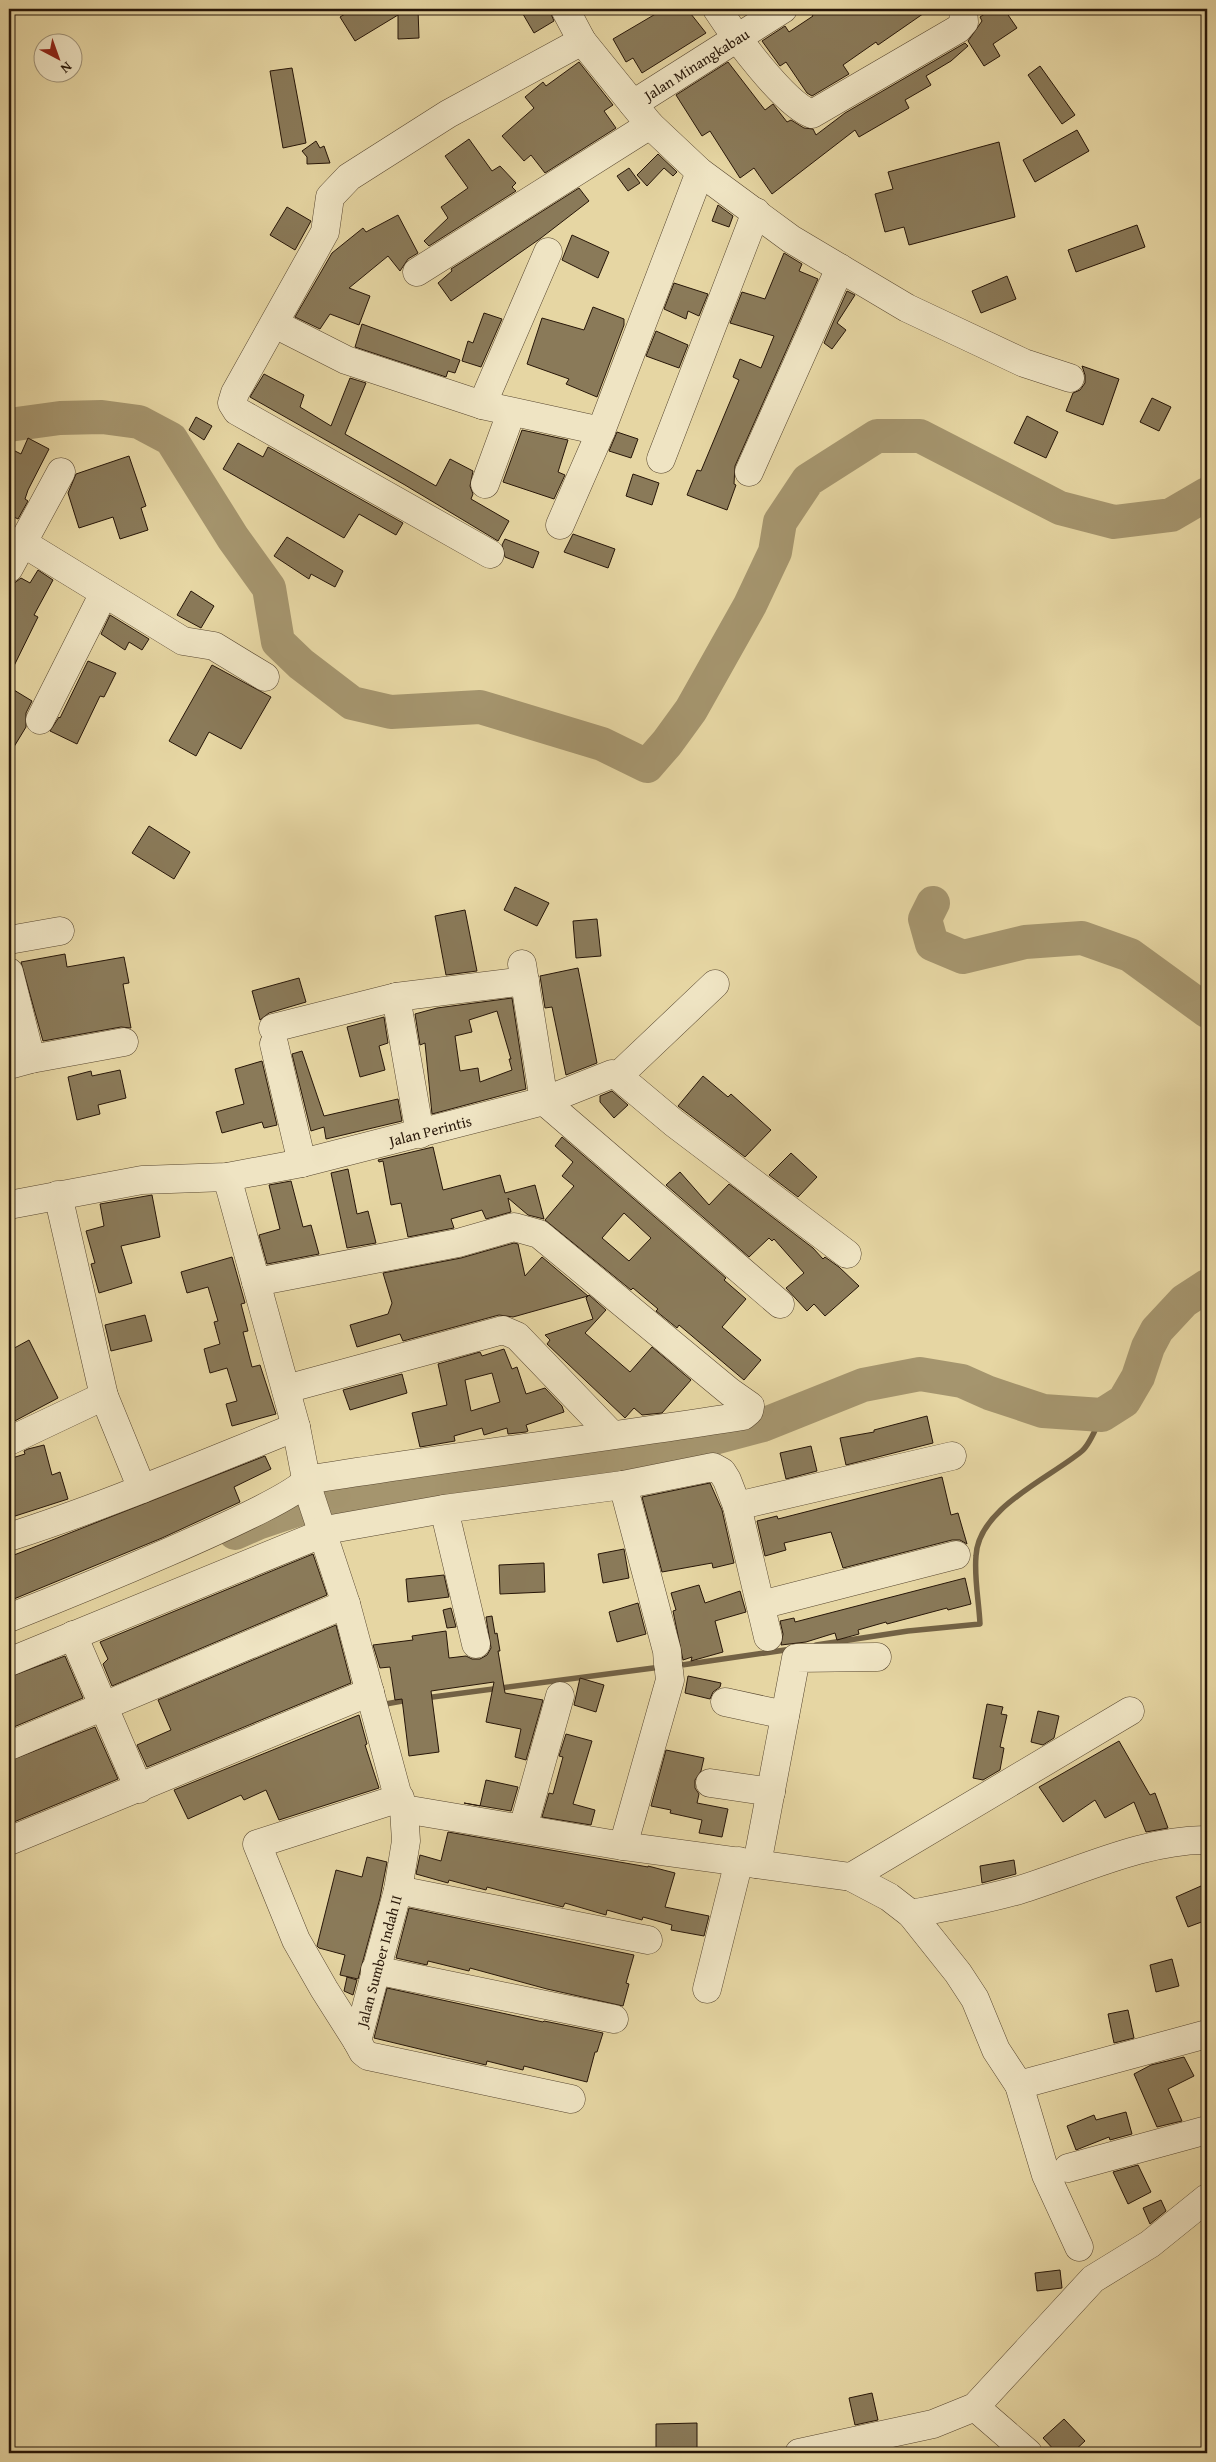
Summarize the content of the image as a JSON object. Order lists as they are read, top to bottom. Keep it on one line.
{"streets":{"street":["Jalan Minangkabau","Jalan Perintis","Jalan Sumber Indah II"]},"crossings":[["Jalan Perintis","Jalan Sumber Indah II"]],"north":"bottom right"}
